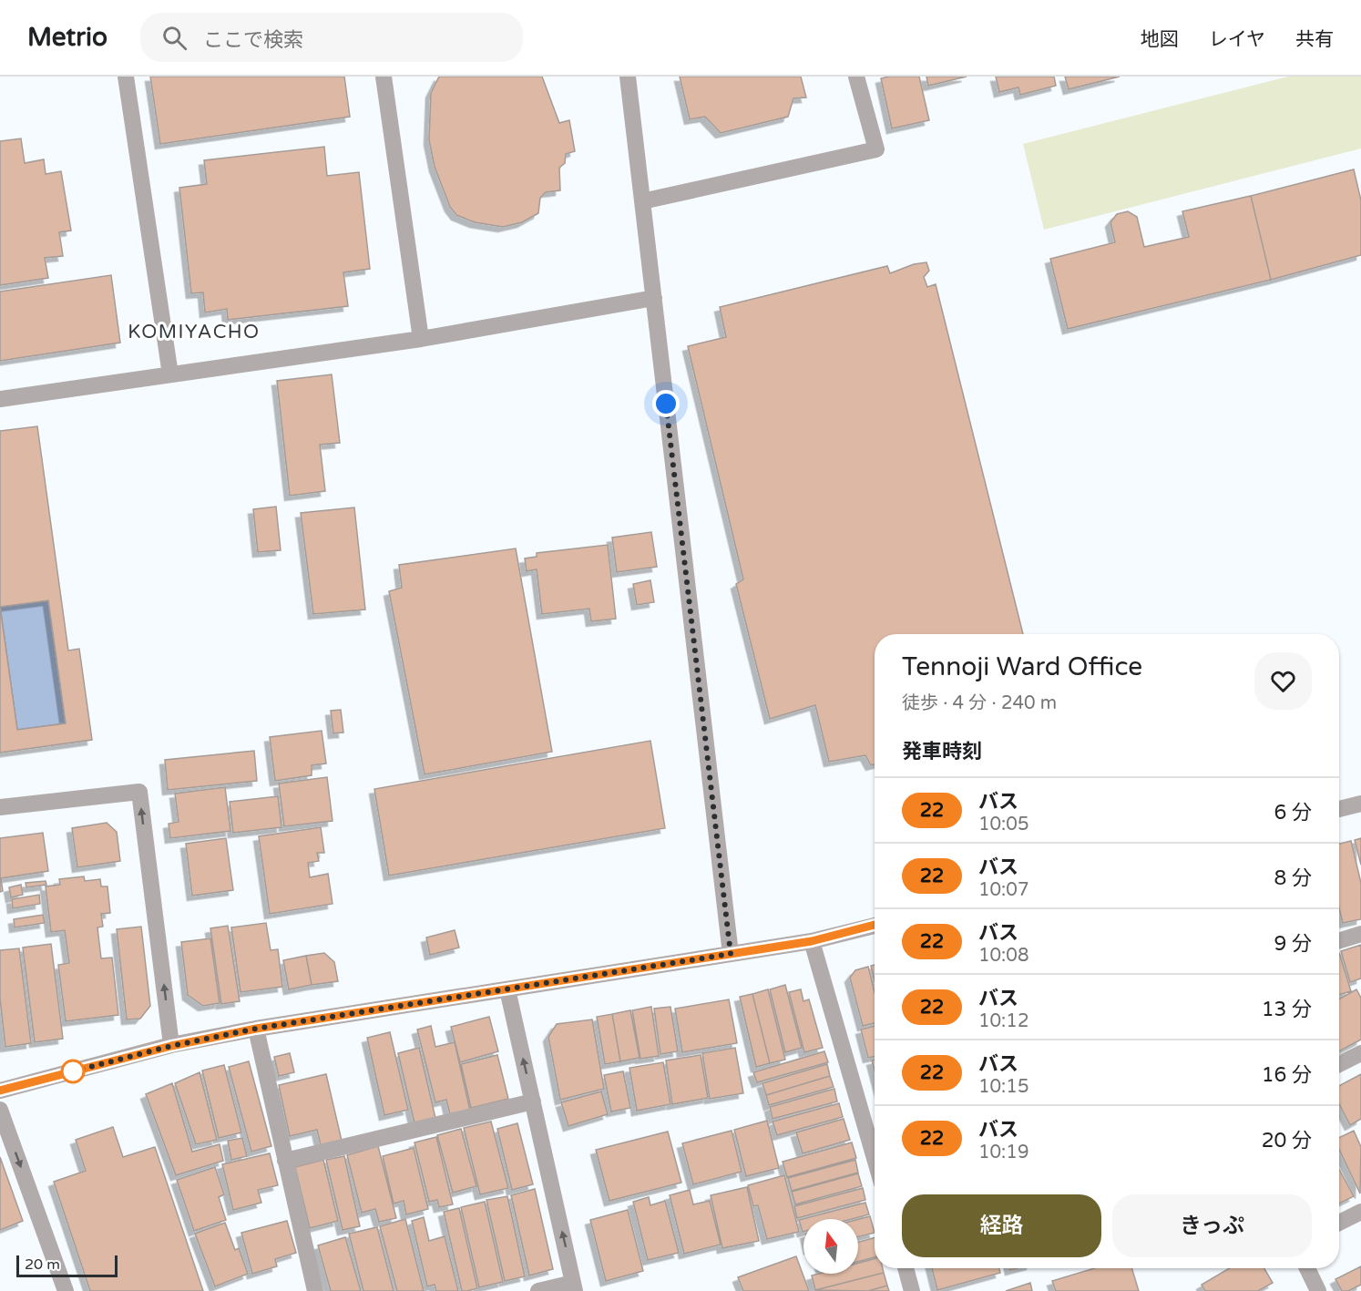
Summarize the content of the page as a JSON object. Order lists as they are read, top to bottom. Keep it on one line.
{"districts":["KOMIYACHO"],"lines":["bus line 22"],"scale_bar":"20 m","north":"top","page":{"header":"Metrio","search":"ここで検索","nav":["地図","レイヤ","共有"],"heading":[["Tennoji Ward Office","徒歩 · 4 分 · 240 m"],"発車時刻"],"list":[{"mark":"22","name":"バス","note":"10:05","value":"6 分"},{"mark":"22","name":"バス","note":"10:07","value":"8 分"},{"mark":"22","name":"バス","note":"10:08","value":"9 分"},{"mark":"22","name":"バス","note":"10:12","value":"13 分"},{"mark":"22","name":"バス","note":"10:15","value":"16 分"},{"mark":"22","name":"バス","note":"10:19","value":"20 分"}],"buttons":["経路","きっぷ"],"scale":"20 m"}}
